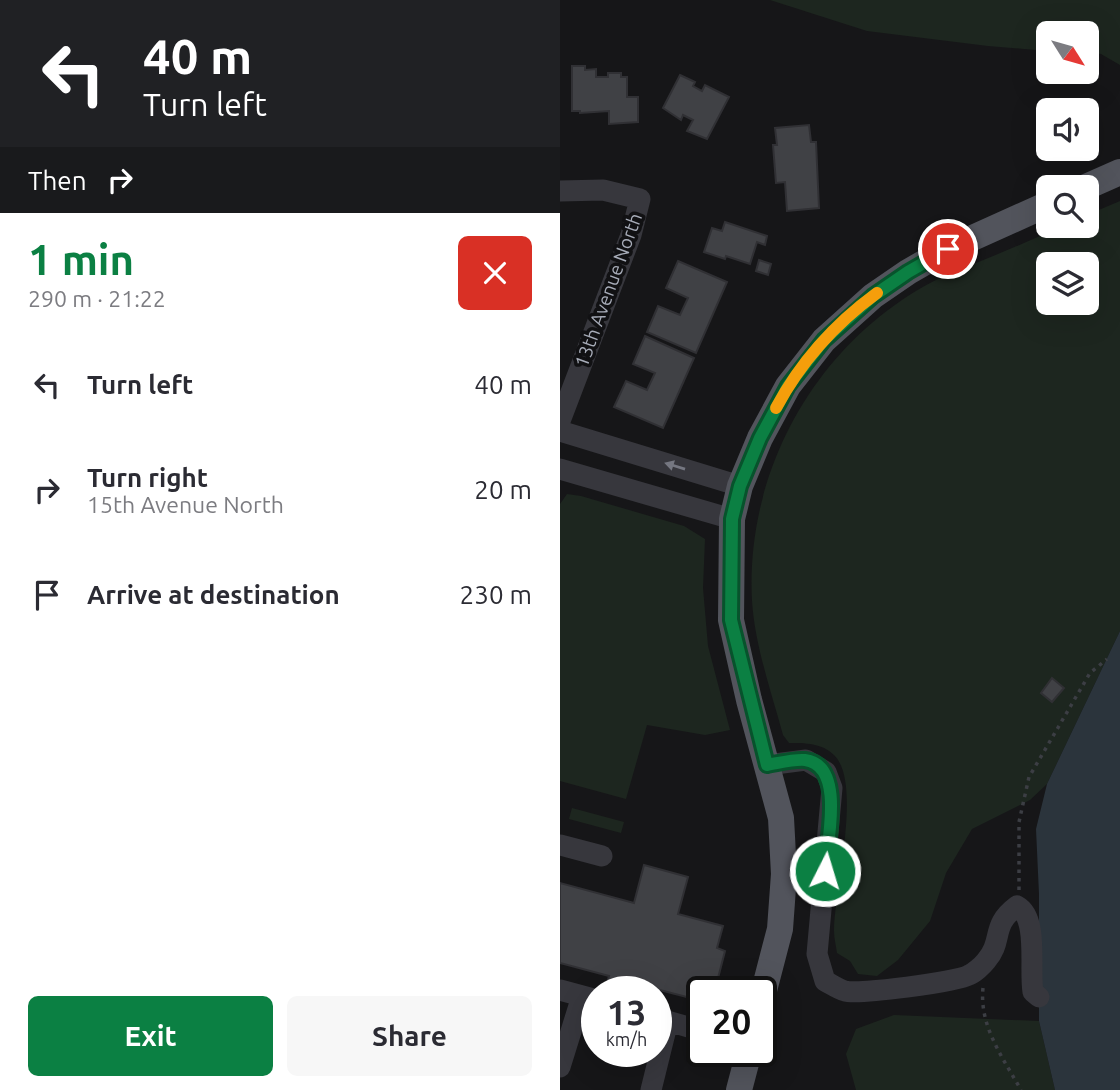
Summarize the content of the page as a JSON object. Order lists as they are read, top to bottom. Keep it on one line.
{"streets":{"street":["13th Avenue North"]},"north":"bottom right","page":{"turn":["40 m","Turn left"],"then":"Then","heading":["1 min","290 m · 21:22"],"list":[{"name":"Turn left","value":"40 m"},{"name":"Turn right","note":"15th Avenue North","value":"20 m"},{"name":"Arrive at destination","value":"230 m"}],"speed":"13 km/h","limit":"20","buttons":["Exit","Share"]}}
